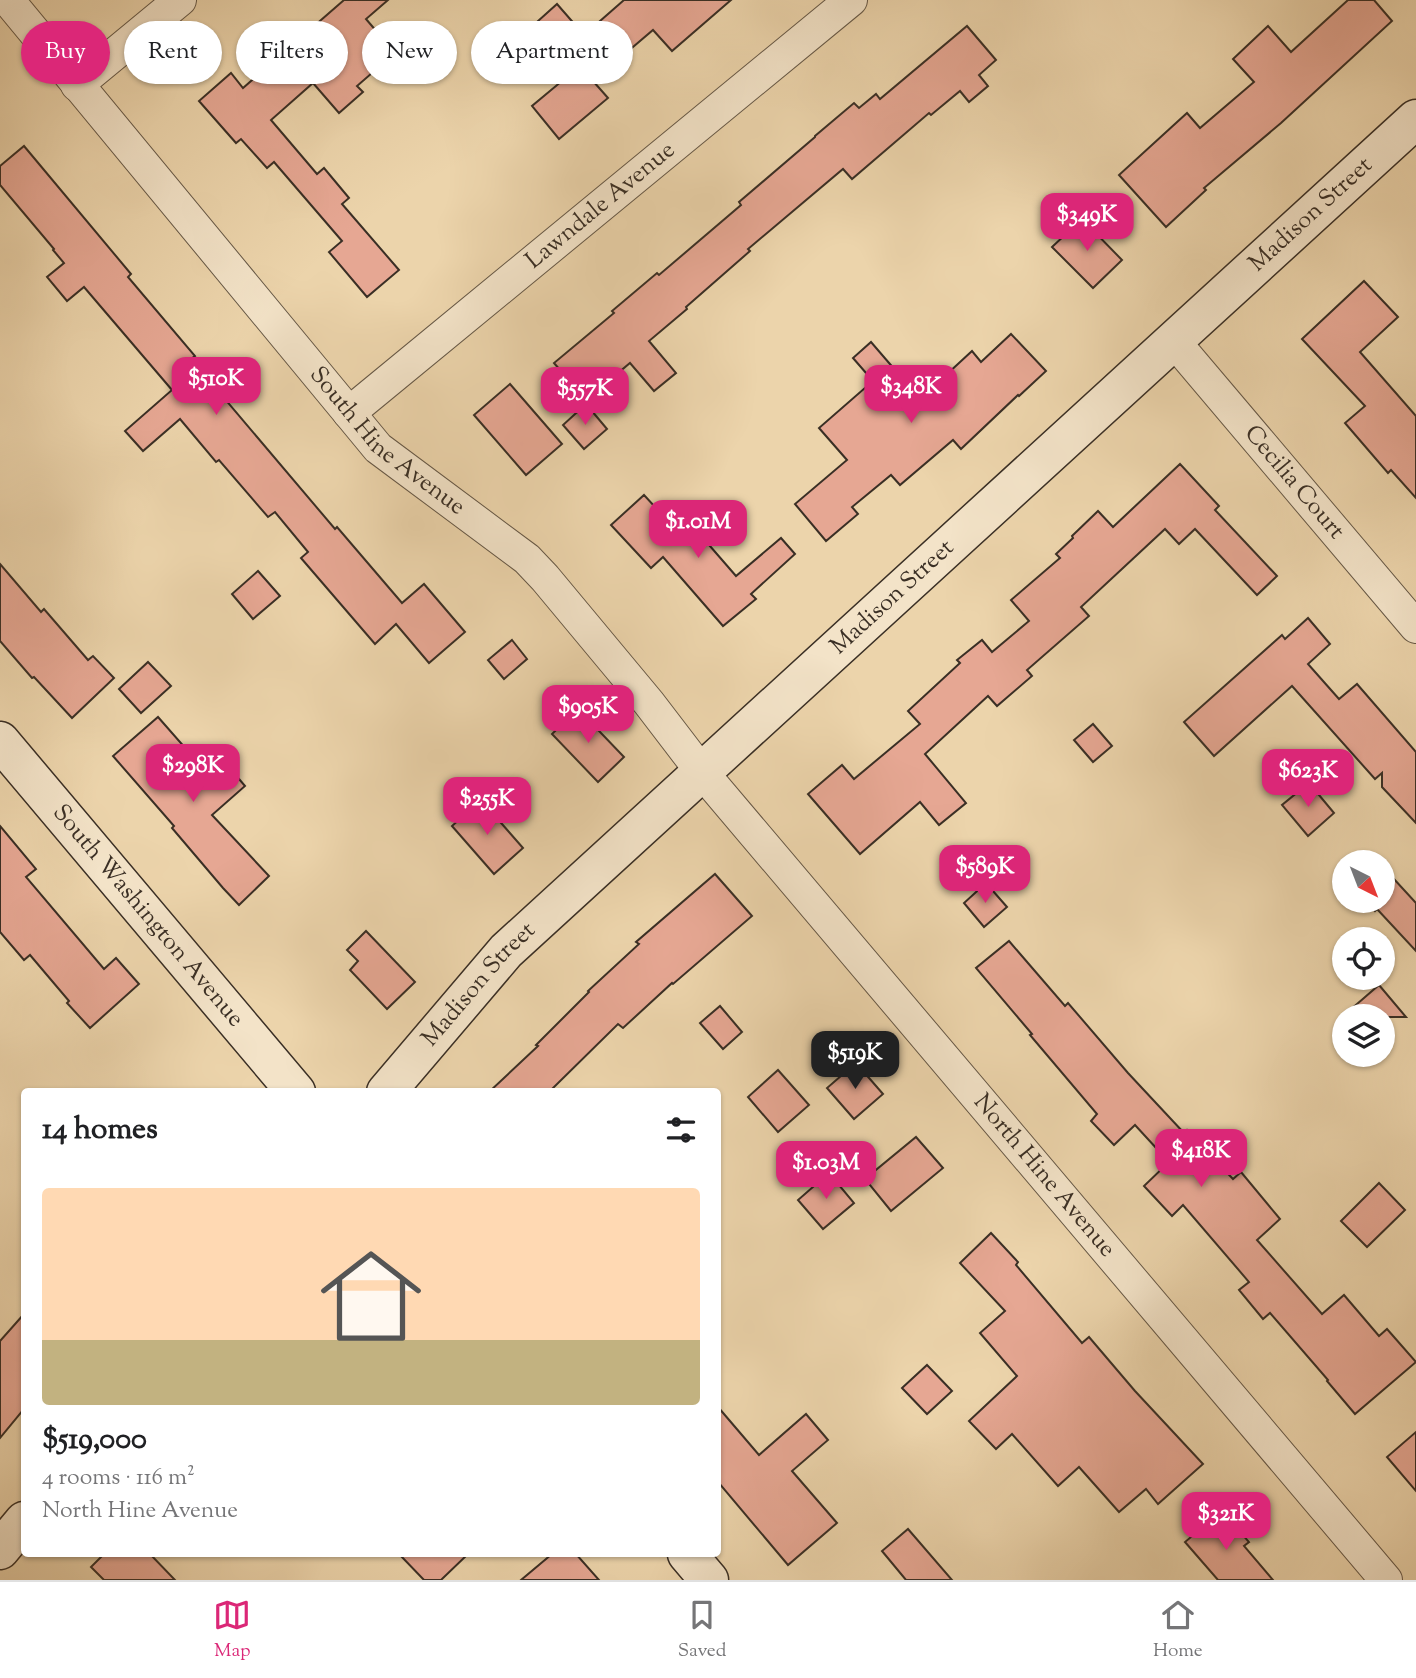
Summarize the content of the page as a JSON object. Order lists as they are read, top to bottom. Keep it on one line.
{"streets":{"street":["Lawndale Avenue","Madison Street","South Hine Avenue","Cecilia Court","South Washington Avenue","North Hine Avenue"]},"crossings":[["Lawndale Avenue","South Hine Avenue"],["Madison Street","South Hine Avenue"],["Madison Street","Cecilia Court"],["Madison Street","North Hine Avenue"],["South Hine Avenue","North Hine Avenue"]],"north":"bottom right","page":{"chip":["Buy","Rent","Filters","New","Apartment"],"price":["$349K","$510K","$348K","$557K","$1.01M","$905K","$298K","$623K","$255K","$589K","$519K","$418K","$1.03M","$321K"],"heading":"14 homes","list":[{"name":"$519,000","note":"4 rooms · 116 m² · North Hine Avenue"}],"tabs":["Map","Saved","Home"]}}
